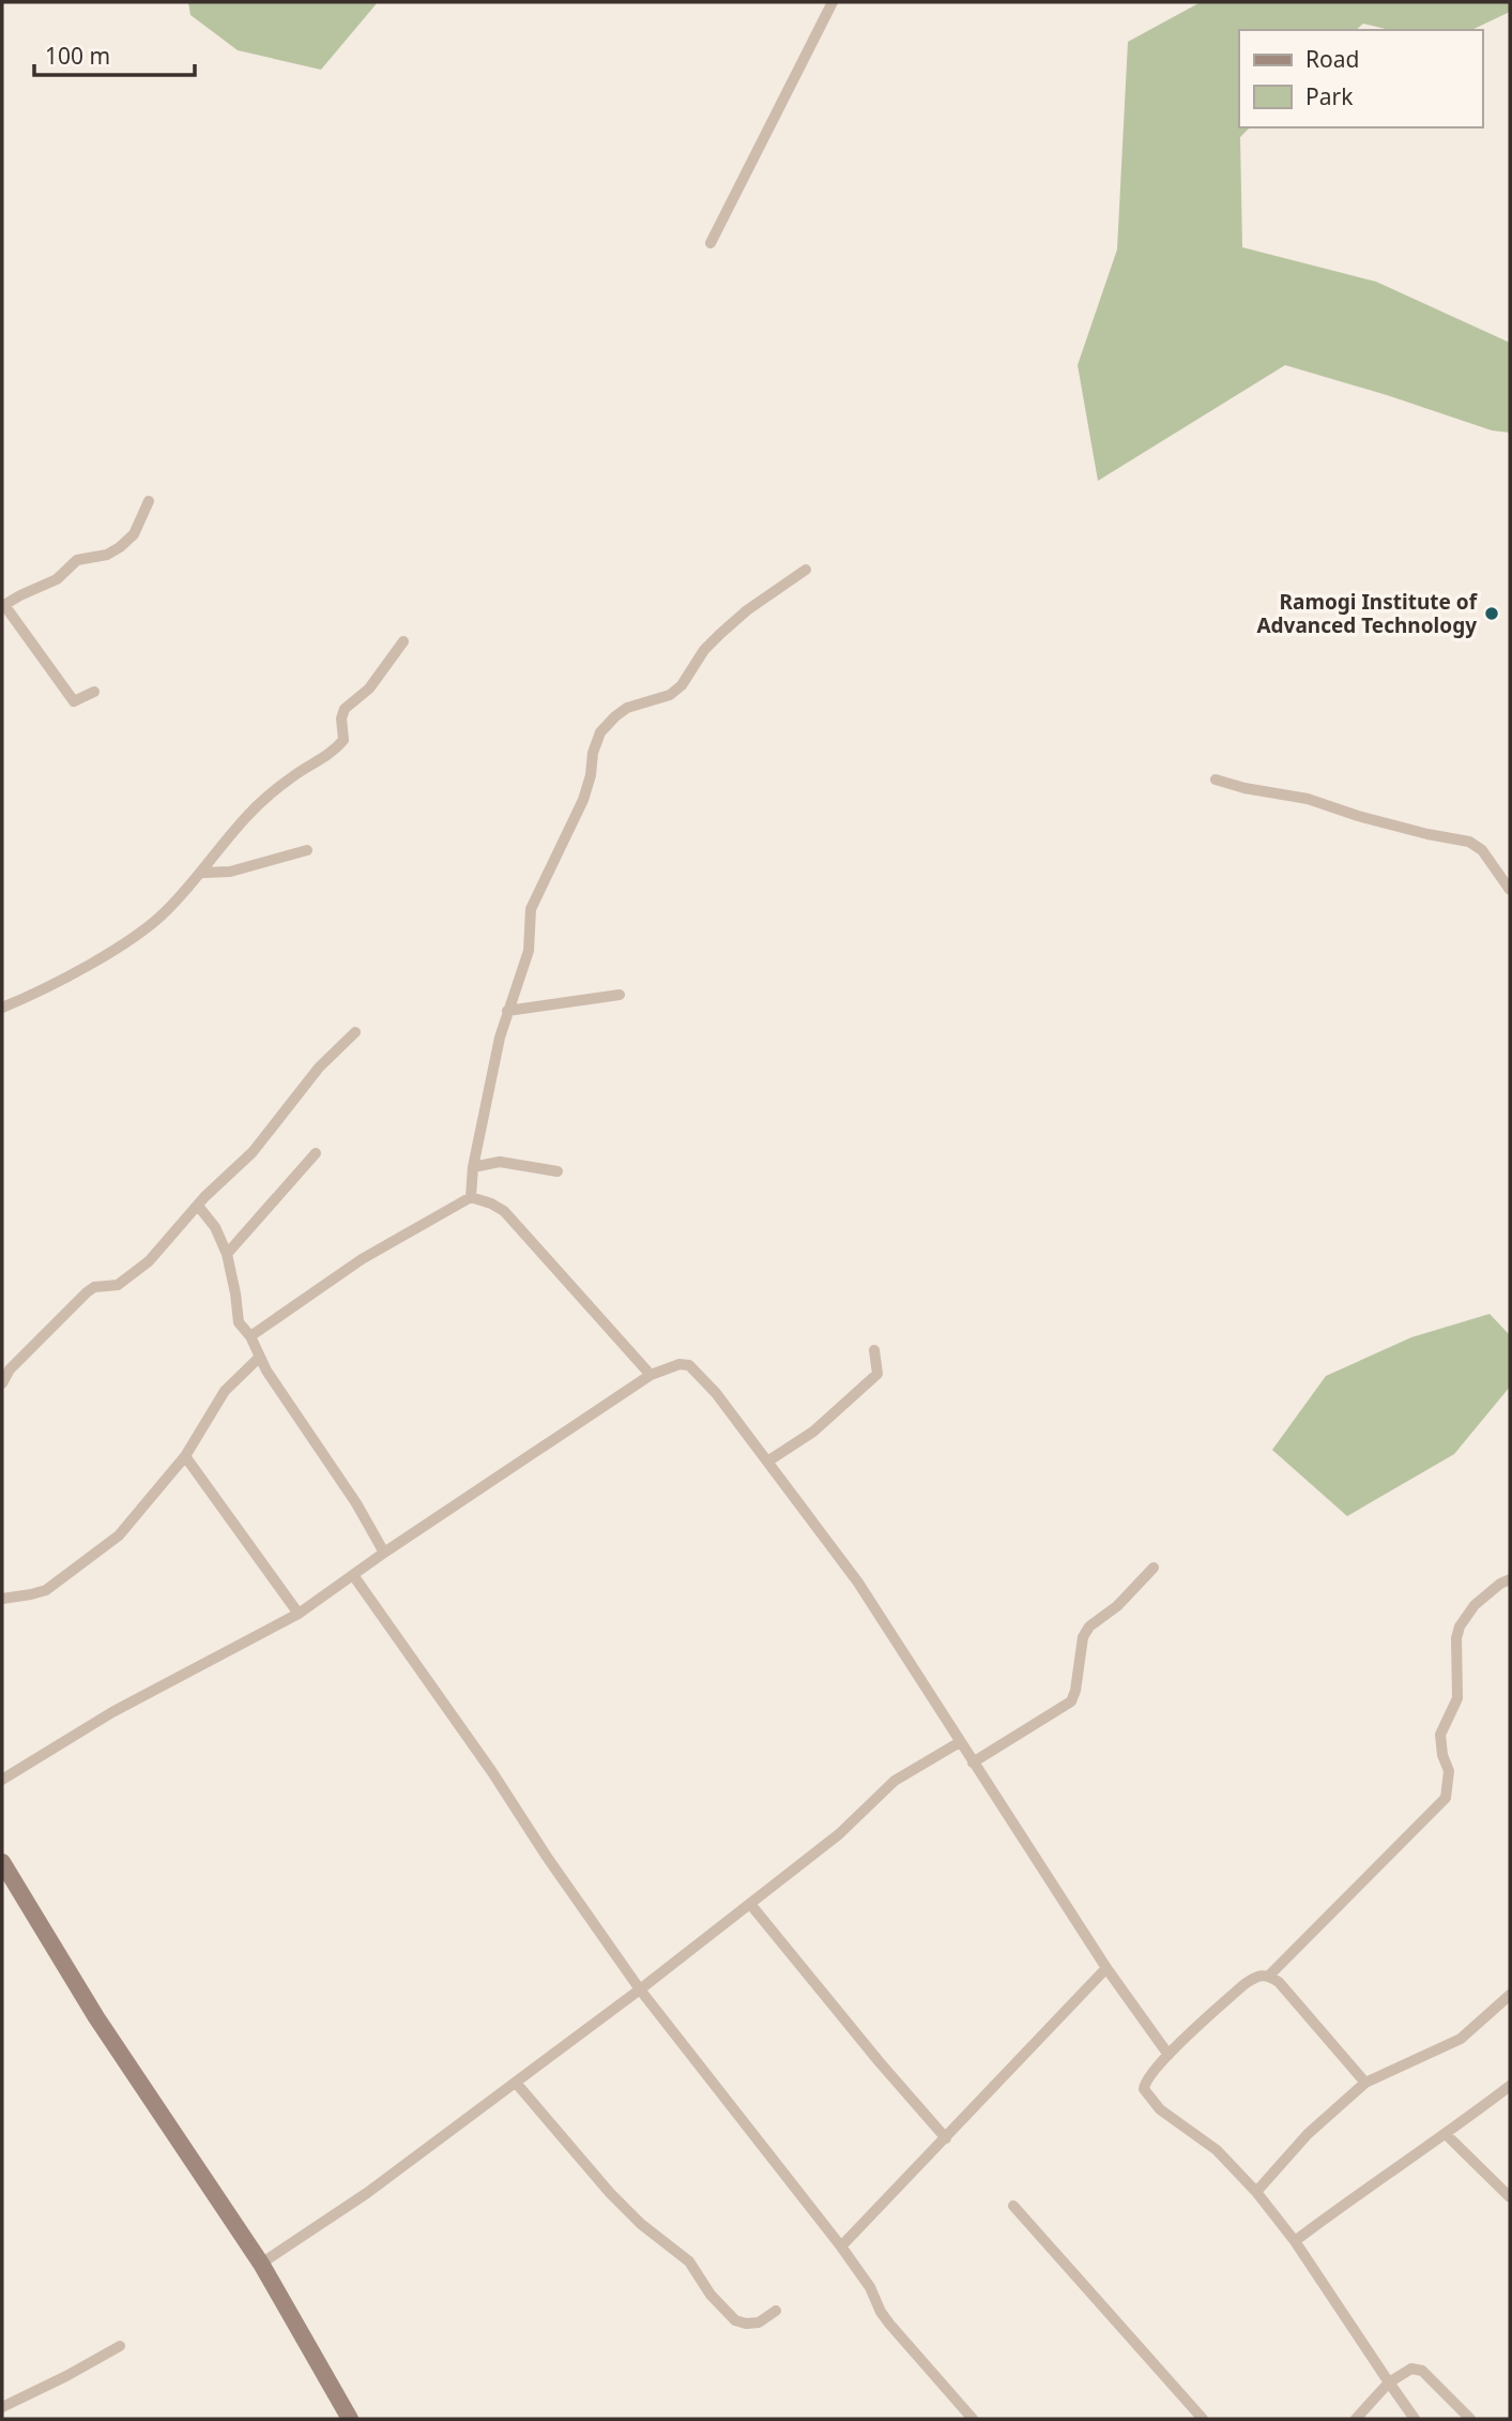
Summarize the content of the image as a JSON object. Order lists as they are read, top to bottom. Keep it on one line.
{"places":["Ramogi Institute of Advanced Technology"],"legend":["Road","Park"],"scale_bar":"100 m"}
